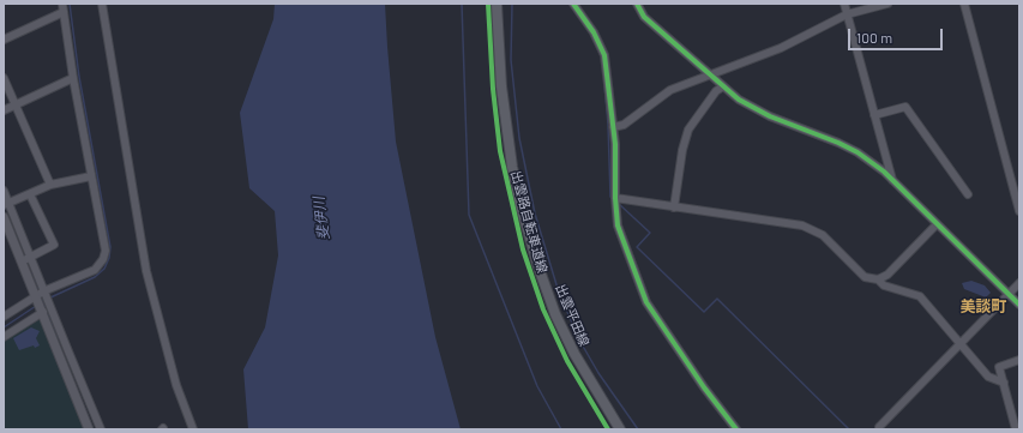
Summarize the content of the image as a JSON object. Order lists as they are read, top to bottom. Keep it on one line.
{"streets":{"main road":["出雲平田線"],"cycle path":["出雲路自転車道線"]},"districts":["美談町"],"water":["斐伊川"],"scale_bar":"100 m"}
